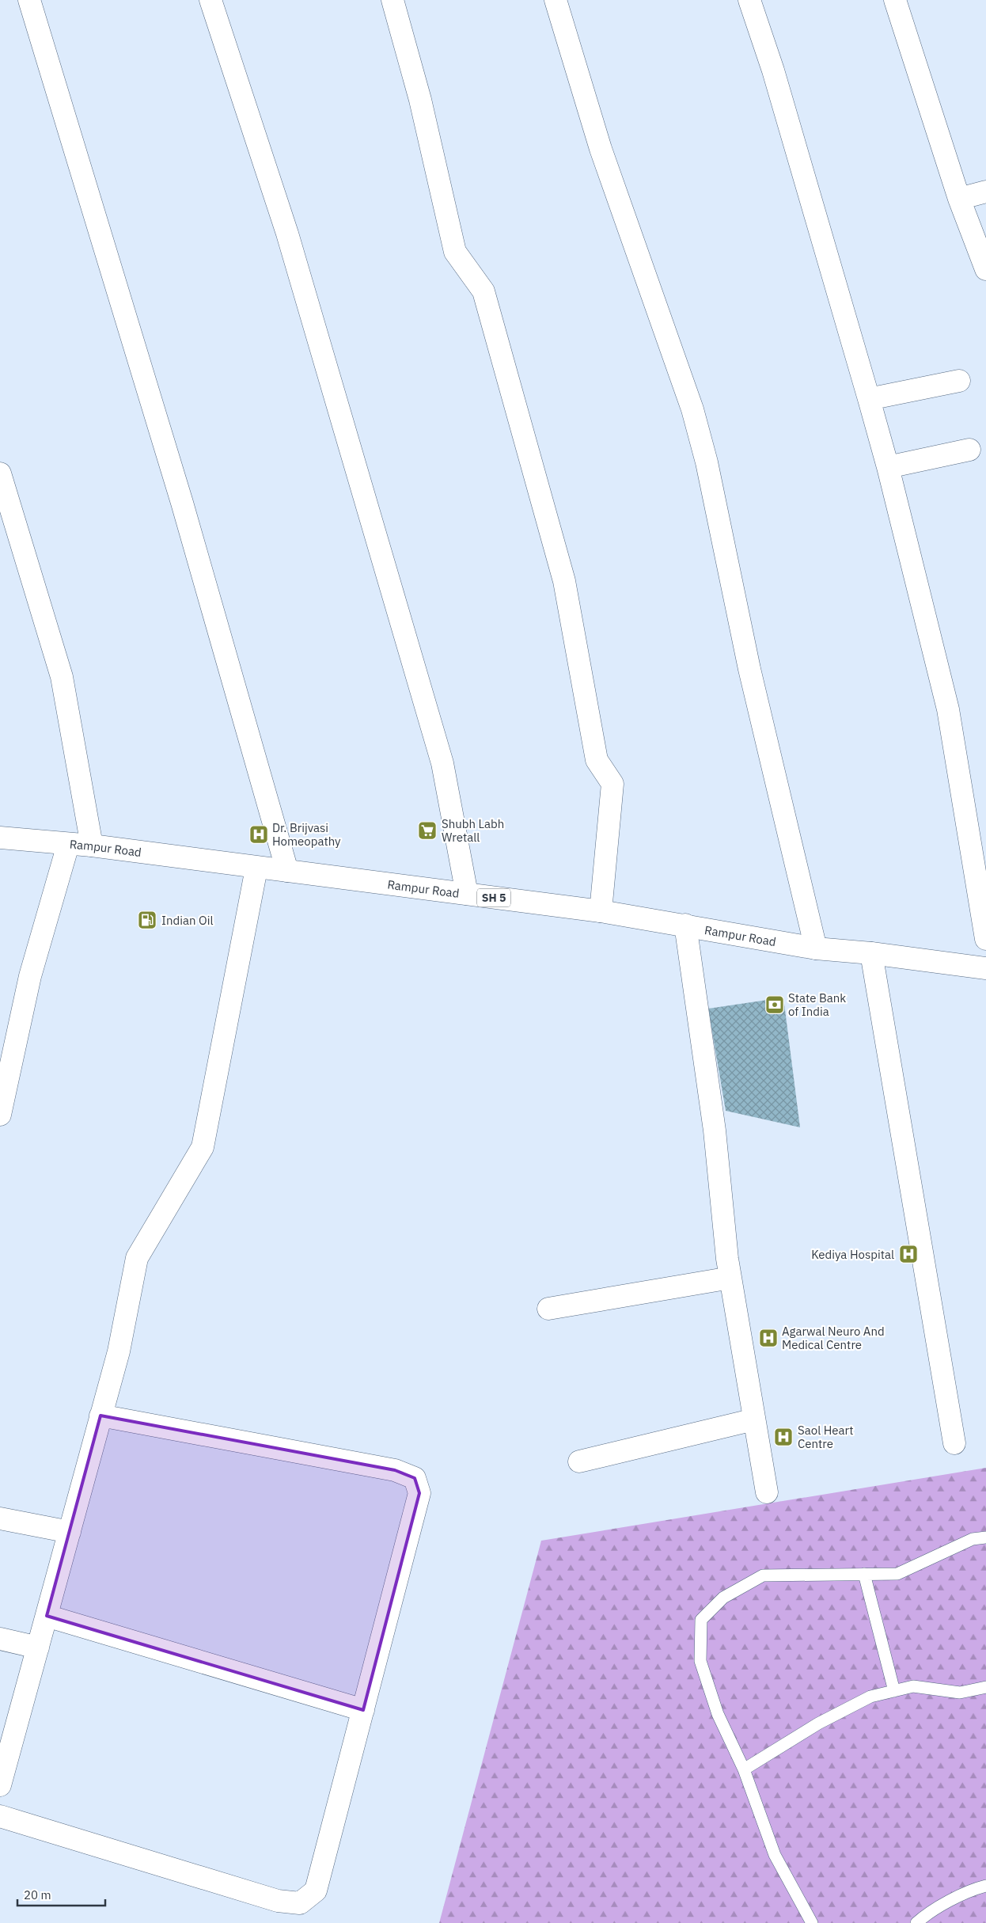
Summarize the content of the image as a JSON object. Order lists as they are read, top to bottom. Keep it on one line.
{"streets":{"street":["Rampur Road","SH 5"]},"places":{"supermarket":["Shubh Labh Wretall"],"hospital":["Dr. Brijvasi Homeopathy","Kediya Hospital","Agarwal Neuro And Medical Centre","Saol Heart Centre"],"fuel station":["Indian Oil"],"bank":["State Bank of India"]},"scale_bar":"20 m"}
